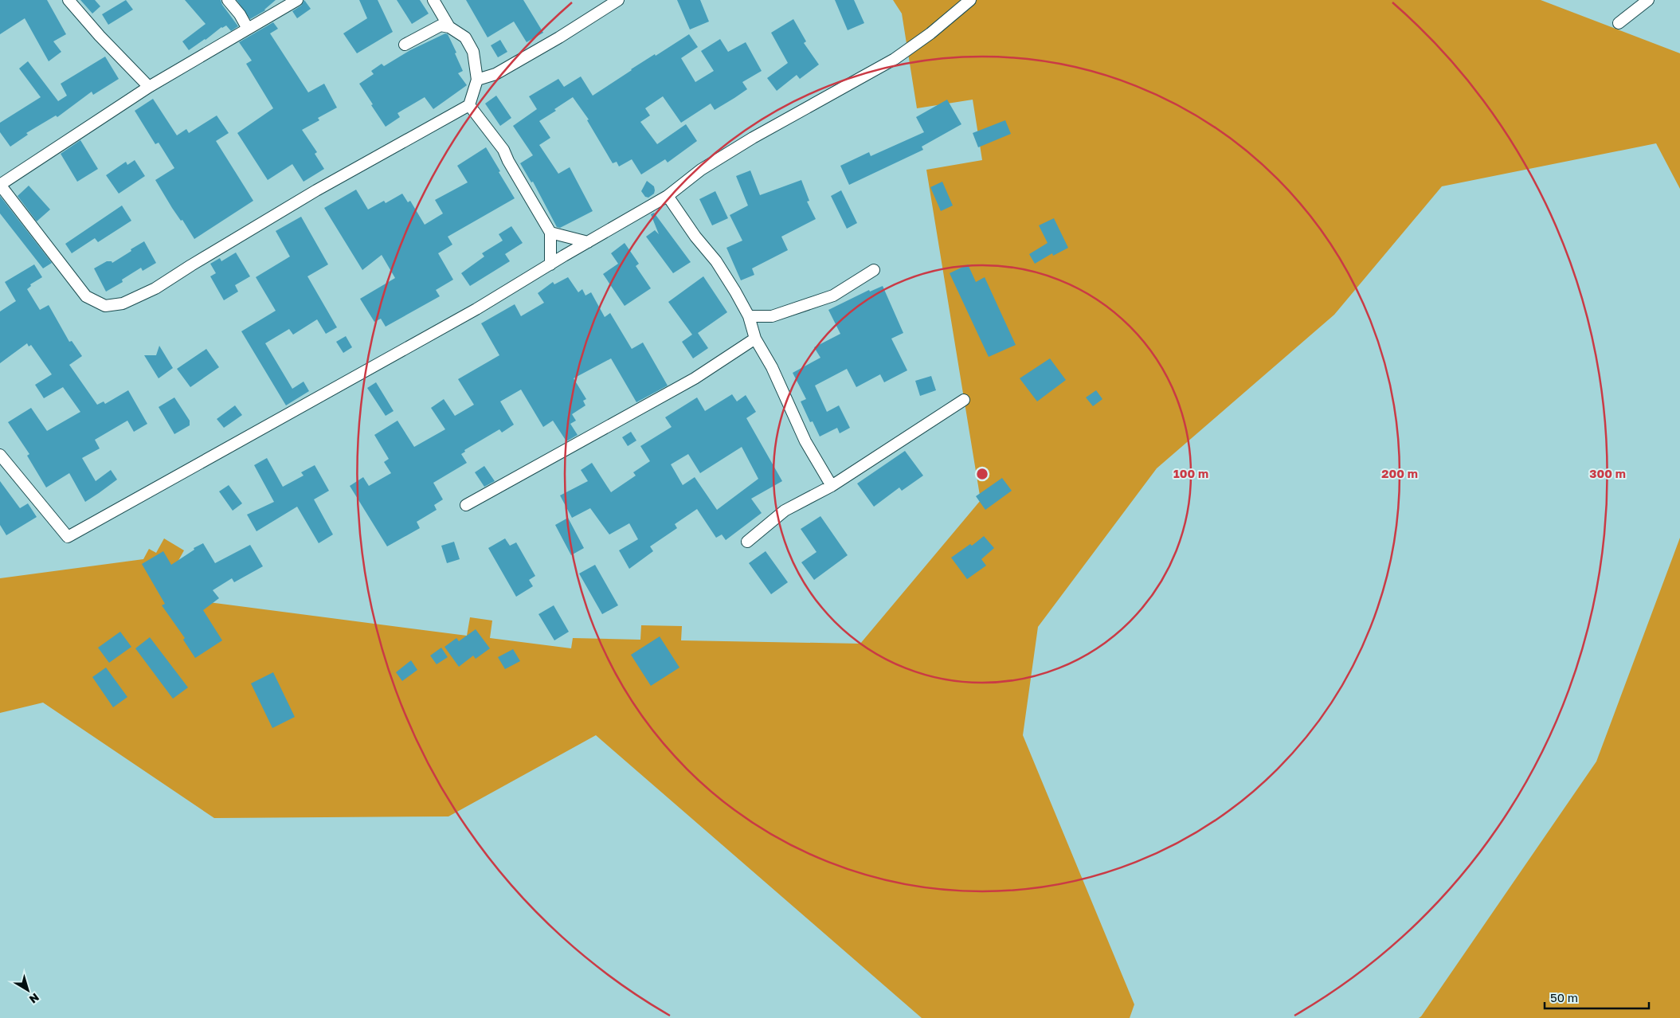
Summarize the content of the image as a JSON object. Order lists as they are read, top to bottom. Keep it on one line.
{"scale_bar":"50 m","north":"bottom right","rings":["100 m","200 m","300 m"]}
